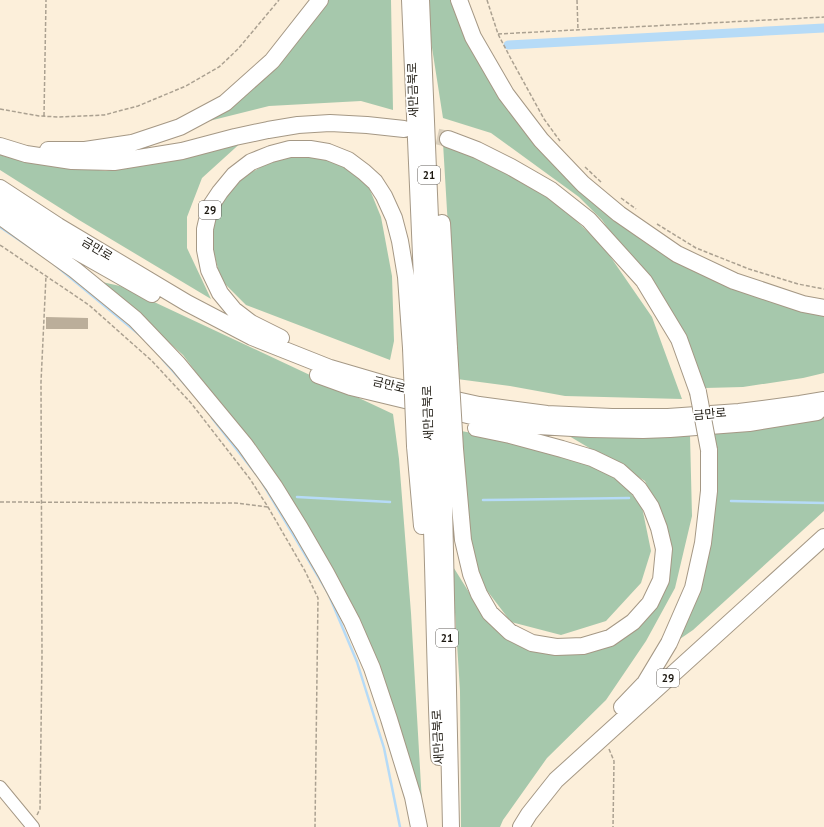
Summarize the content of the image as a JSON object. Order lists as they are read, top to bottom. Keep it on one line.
{"streets":{"highway":["새만금북로","21","29","금만로"]},"crossings":[["새만금북로","29"],["29","금만로"]]}
